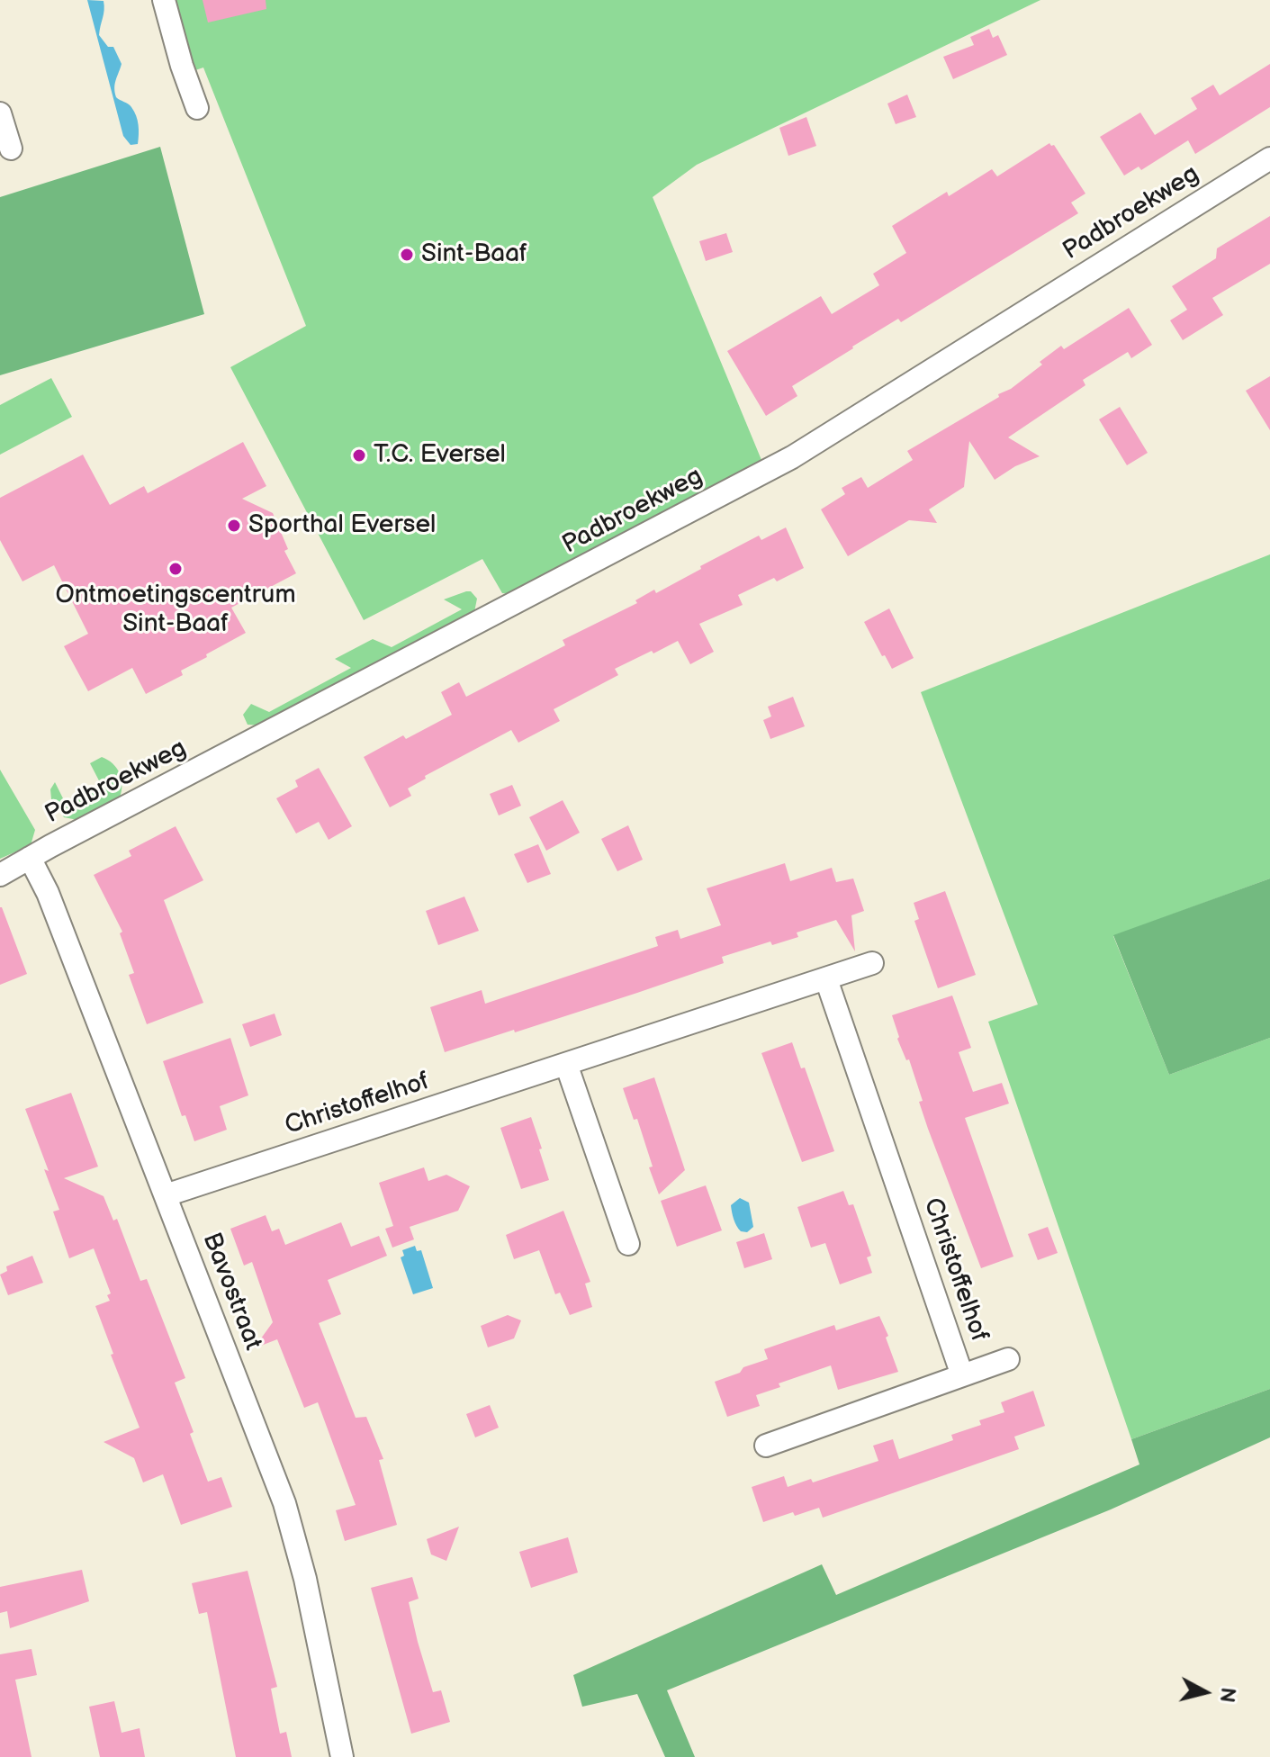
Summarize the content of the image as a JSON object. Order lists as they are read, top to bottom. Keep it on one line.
{"streets":{"street":["Padbroekweg","Christoffelhof","Bavostraat"]},"crossings":[["Padbroekweg","Bavostraat"],["Christoffelhof","Bavostraat"]],"places":["Sint-Baaf","T.C. Eversel","Sporthal Eversel","Ontmoetingscentrum Sint-Baaf"],"north":"right"}
